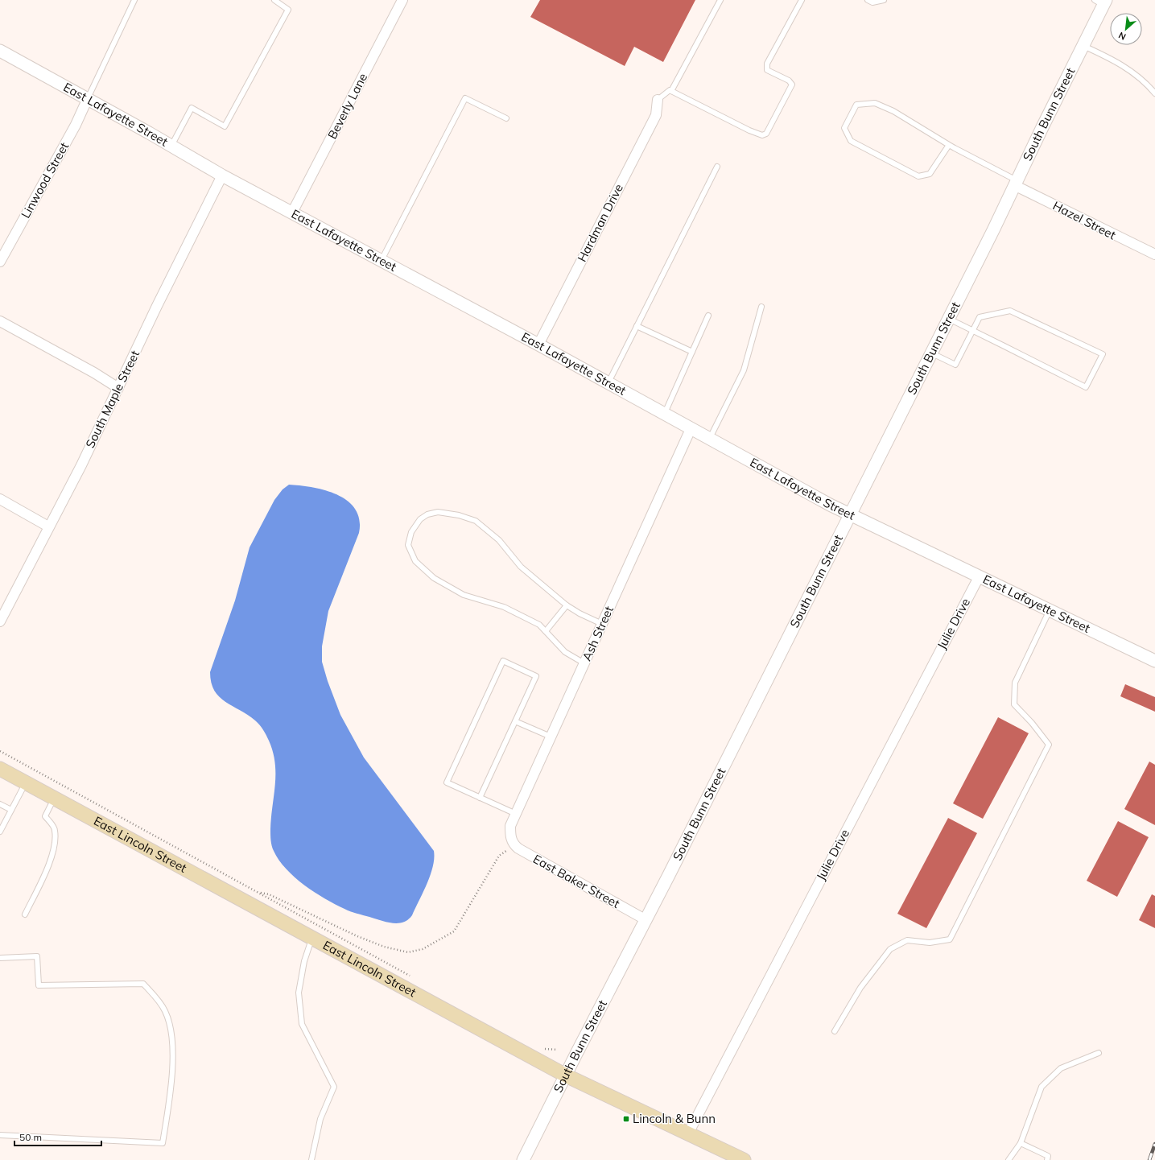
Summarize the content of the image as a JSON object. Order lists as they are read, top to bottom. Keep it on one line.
{"streets":{"main road":["East Lincoln Street"],"street":["Beverly Lane","East Lafayette Street","South Bunn Street","Linwood Street","Hazel Street","Hardman Drive","South Maple Street","Julie Drive","Ash Street","East Baker Street"]},"crossings":[["Beverly Lane","East Lafayette Street"],["East Lafayette Street","South Bunn Street"],["East Lafayette Street","Linwood Street"],["East Lafayette Street","Hardman Drive"],["East Lafayette Street","South Maple Street"],["East Lafayette Street","Julie Drive"],["East Lafayette Street","Ash Street"],["South Bunn Street","Hazel Street"],["South Bunn Street","East Lincoln Street"],["South Bunn Street","East Baker Street"],["Julie Drive","East Lincoln Street"],["Ash Street","East Baker Street"]],"places":{"transit":["Lincoln & Bunn"]},"scale_bar":"50 m","north":"bottom left"}
